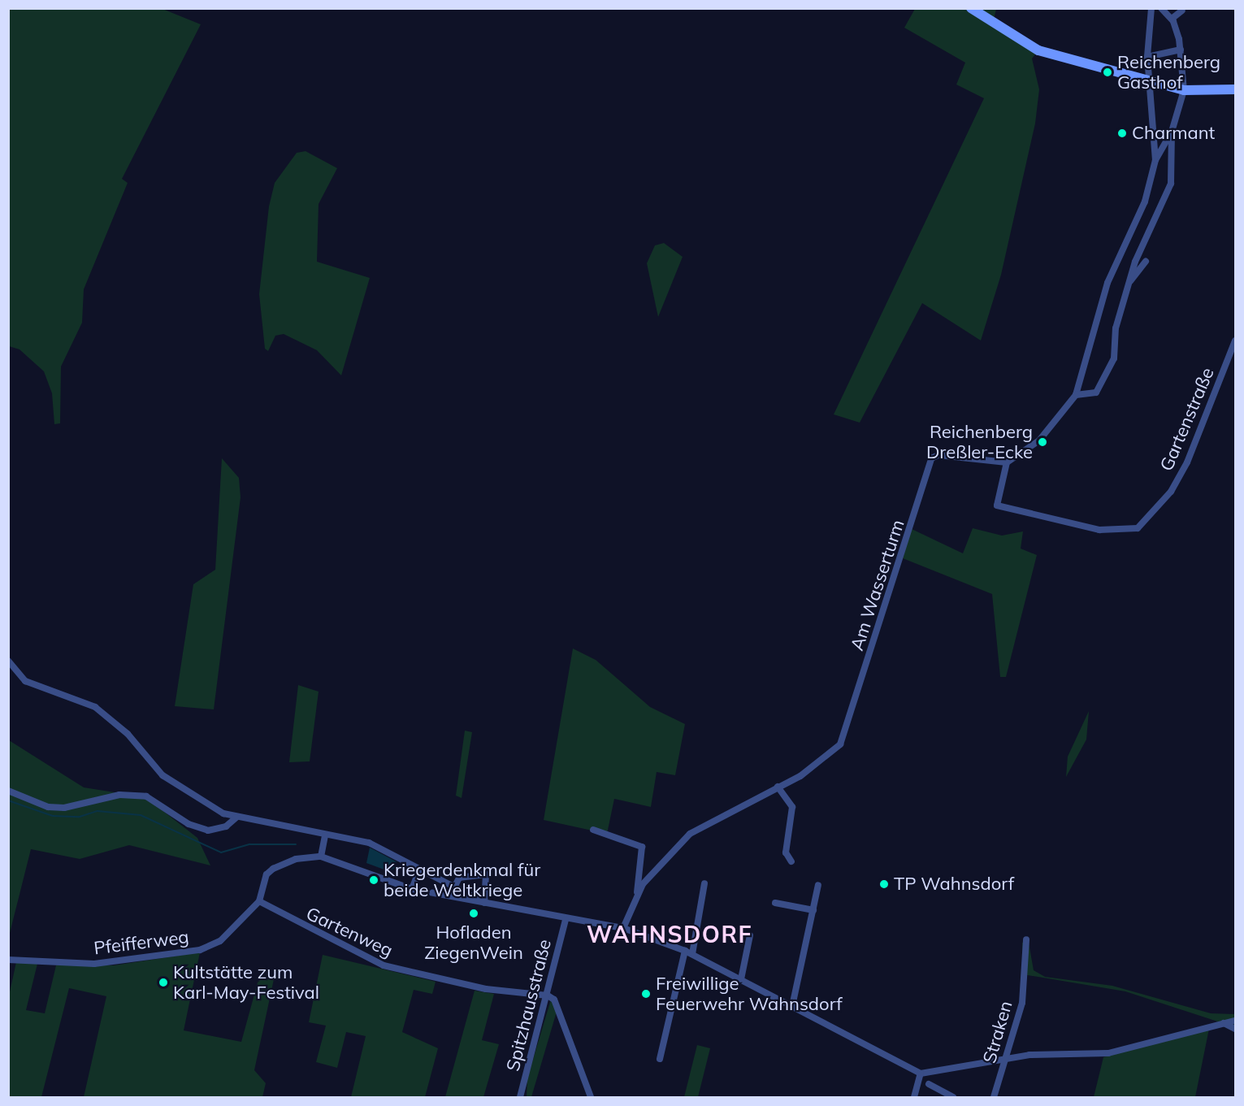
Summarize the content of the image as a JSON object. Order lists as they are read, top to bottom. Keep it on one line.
{"streets":{"street":["Gartenstraße","Am Wasserturm","Gartenweg","Pfeifferweg","Spitzhausstraße","Straken"]},"crossings":[["Gartenstraße","Am Wasserturm"],["Gartenweg","Pfeifferweg"],["Gartenweg","Spitzhausstraße"]],"districts":["WAHNSDORF"],"places":["Reichenberg Gasthof","Charmant","Reichenberg Dreßler-Ecke","Kriegerdenkmal für beide Weltkriege","TP Wahnsdorf","Hofladen ZiegenWein","Kultstätte zum Karl-May-Festival","Freiwillige Feuerwehr Wahnsdorf"]}
